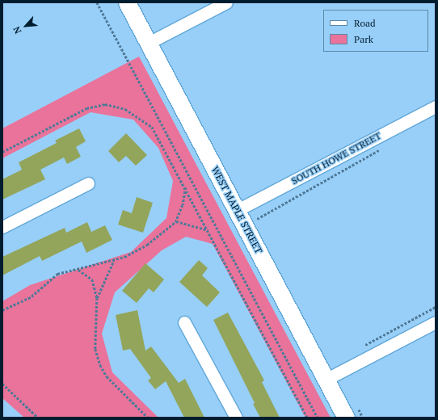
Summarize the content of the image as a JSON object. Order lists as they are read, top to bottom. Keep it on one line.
{"streets":{"main road":["WEST MAPLE STREET"],"street":["SOUTH HOWE STREET"]},"crossings":[["SOUTH HOWE STREET","WEST MAPLE STREET"]],"legend":["Road","Park"],"north":"bottom left"}
